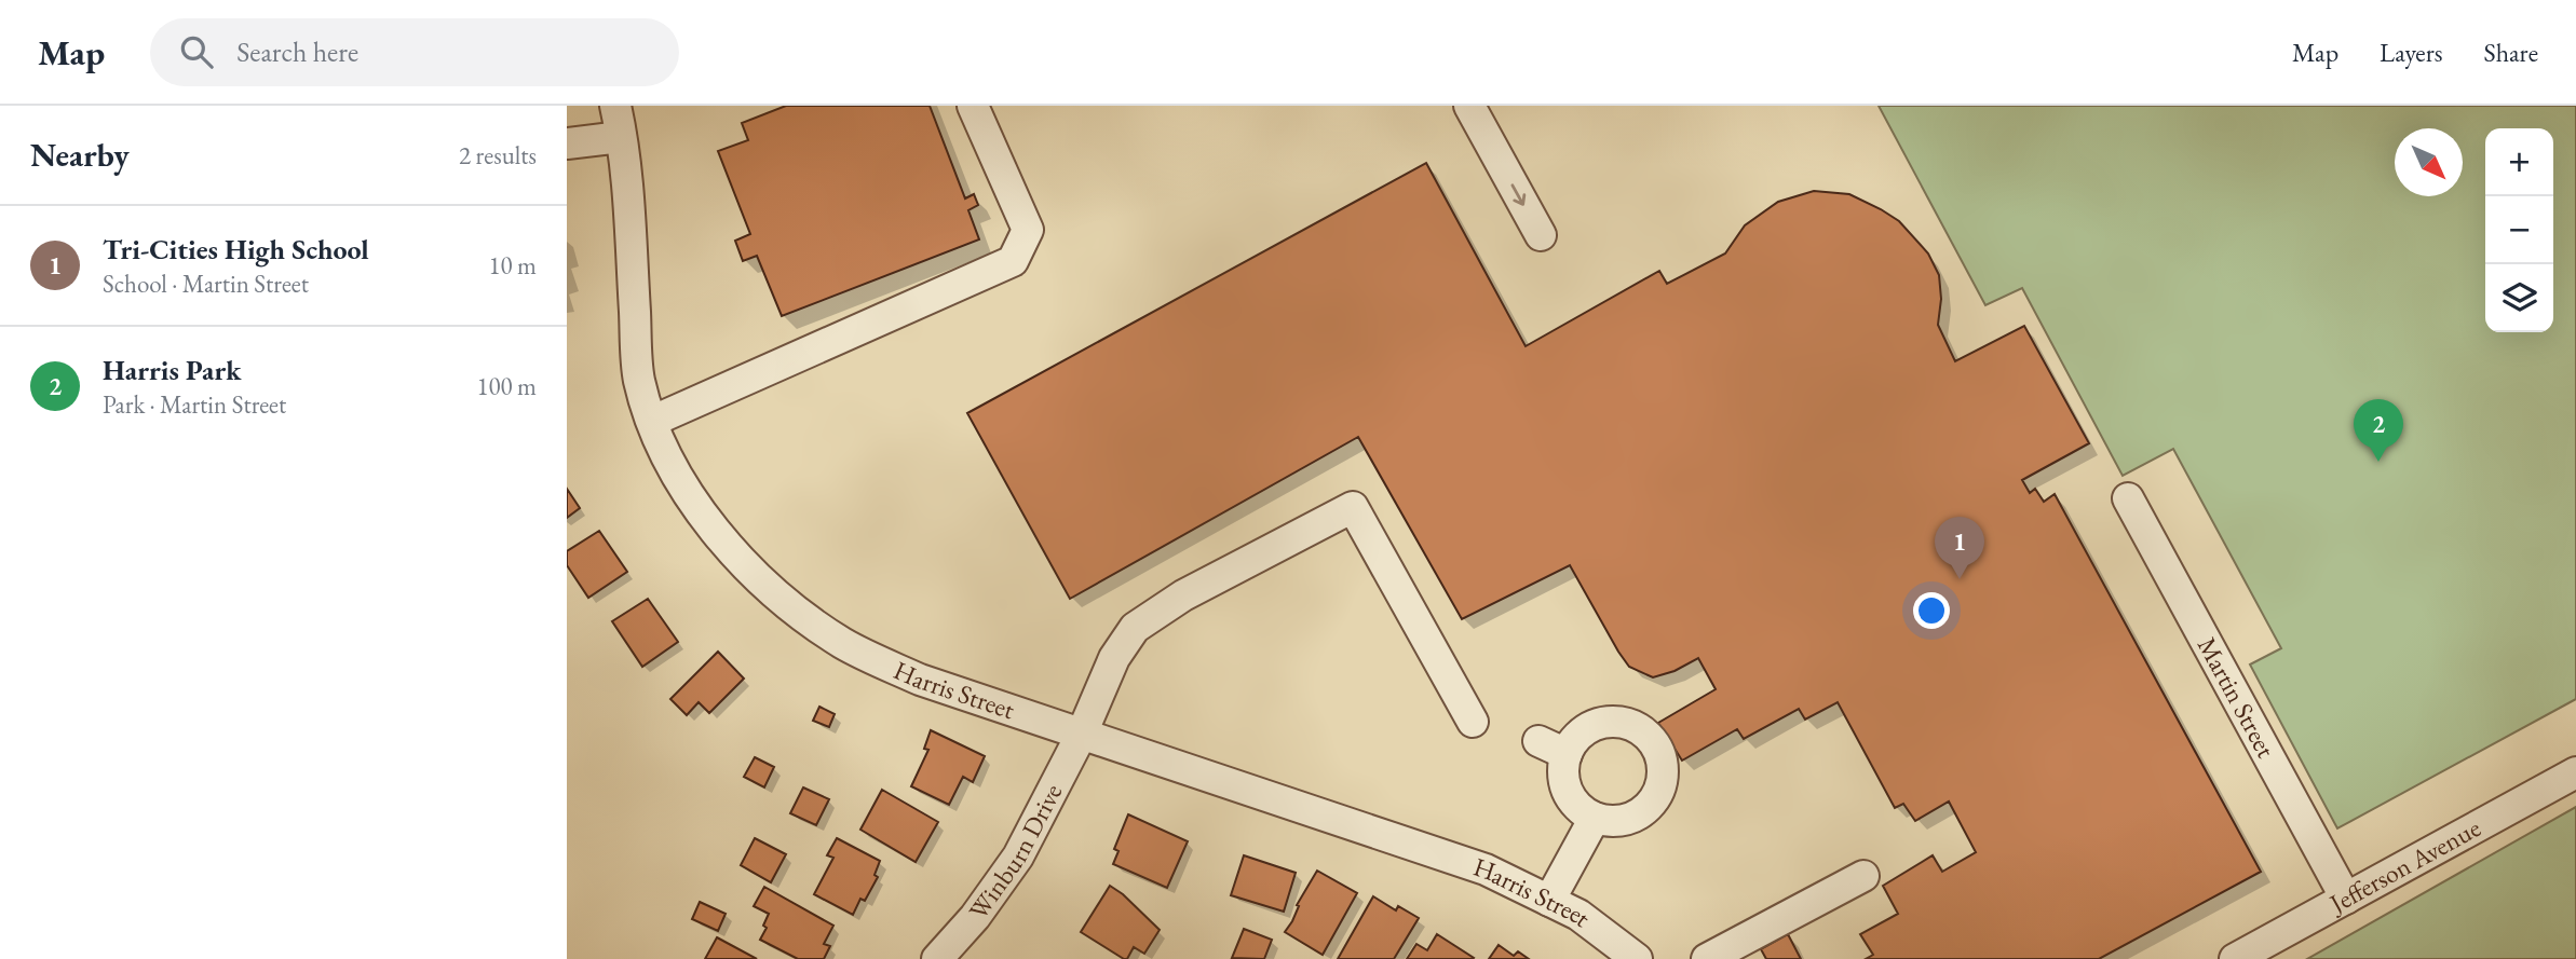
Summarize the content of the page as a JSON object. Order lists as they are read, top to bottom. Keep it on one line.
{"streets":{"street":["Harris Street","Martin Street","Winburn Drive","Jefferson Avenue"]},"crossings":[["Harris Street","Winburn Drive"],["Martin Street","Jefferson Avenue"]],"north":"bottom right","page":{"header":"Map","search":"Search here","nav":["Map","Layers","Share"],"heading":["Nearby","2 results"],"map_buttons":["+","−"],"list":[{"mark":"1","name":"Tri-Cities High School","note":"School · Martin Street","value":"10 m"},{"mark":"2","name":"Harris Park","note":"Park · Martin Street","value":"100 m"}],"pins":["2","1"]}}
